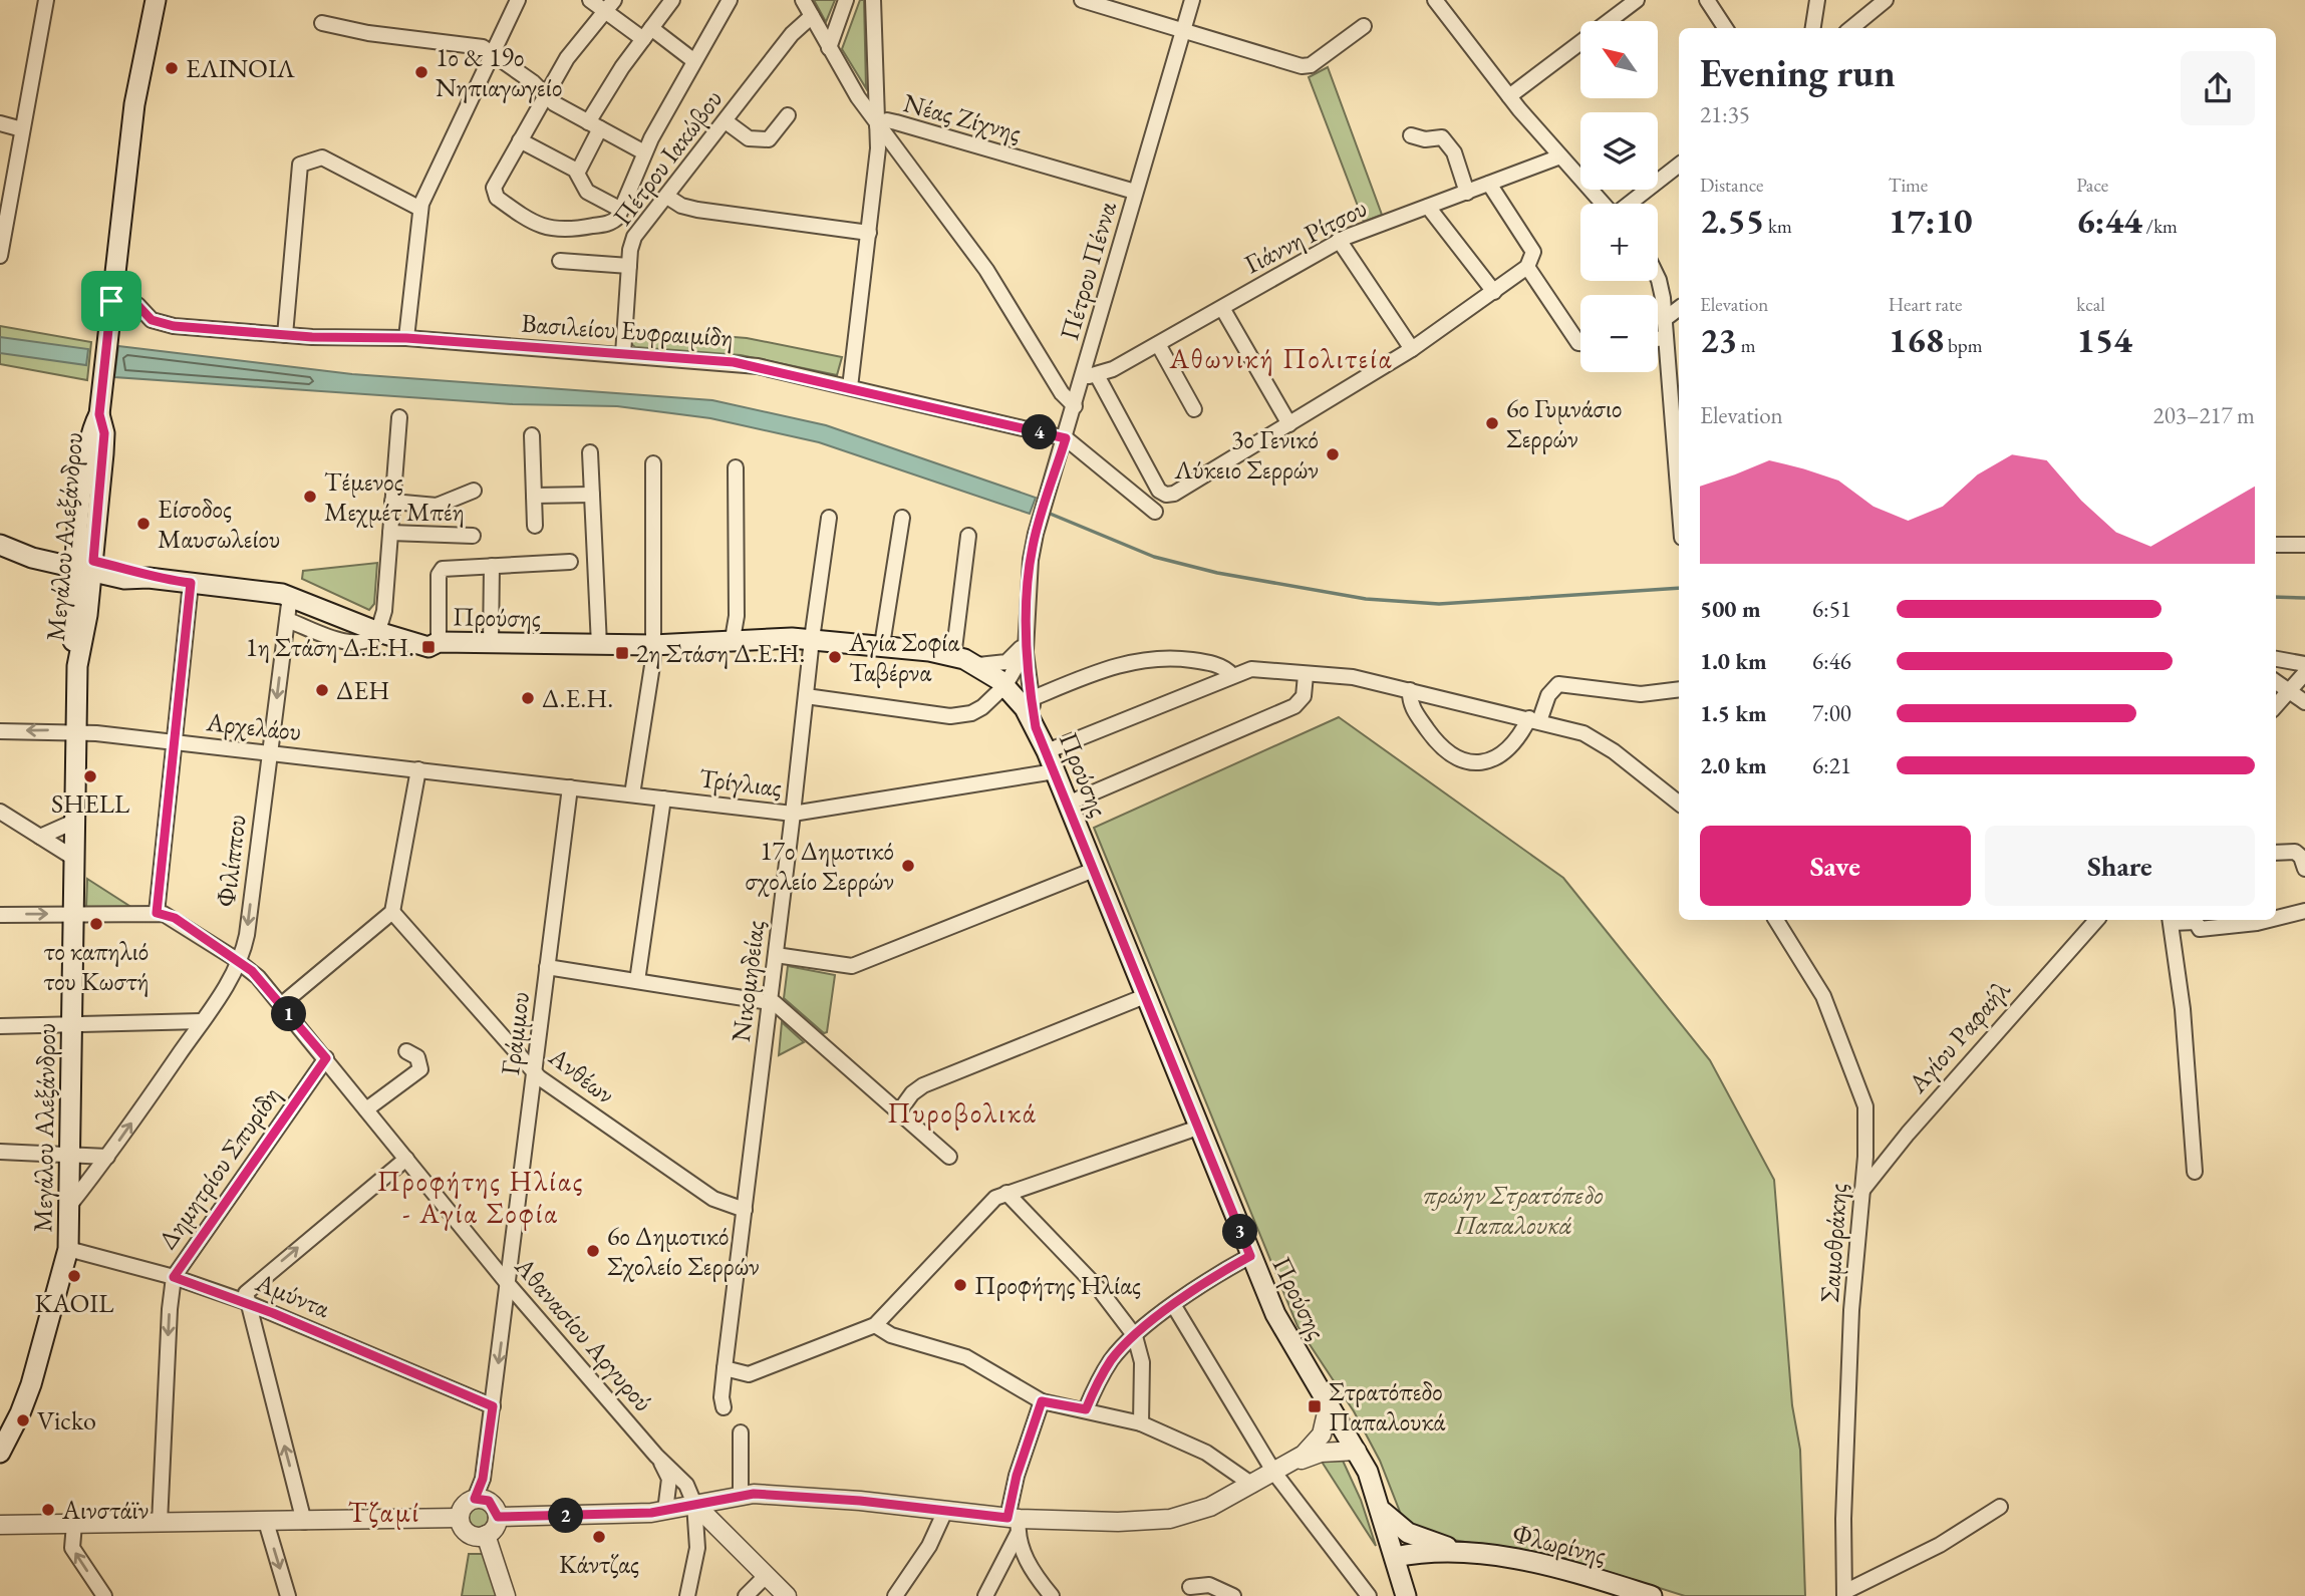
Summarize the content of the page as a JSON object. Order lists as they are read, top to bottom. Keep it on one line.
{"streets":{"main road":["Μεγάλου Αλεξάνδρου","Προύσης","Φλωρίνης"],"street":["Νέας Ζίχνης","Πέτρου Ιακώβου","Γιάννη Ρίτσου","Πέτρου Πέννα","Βασιλείου Ευφραιμίδη","Αρχελάου","Τρίγλιας","Φιλίππου","Νικομηδείας","Γράμμου","Αγίου Ραφαήλ","Ανθέων","Δημητρίου Σπυρίδη","Σαμοθράκης","Αμύντα","Αθανασίου Αργυρού"]},"crossings":[["Νέας Ζίχνης","Πέτρου Ιακώβου"],["Νέας Ζίχνης","Πέτρου Πέννα"],["Πέτρου Ιακώβου","Βασιλείου Ευφραιμίδη"],["Γιάννη Ρίτσου","Πέτρου Πέννα"],["Πέτρου Πέννα","Βασιλείου Ευφραιμίδη"],["Πέτρου Πέννα","Προύσης"],["Μεγάλου Αλεξάνδρου","Προύσης"],["Μεγάλου Αλεξάνδρου","Αρχελάου"],["Μεγάλου Αλεξάνδρου","Φιλίππου"],["Μεγάλου Αλεξάνδρου","Αμύντα"],["Μεγάλου Αλεξάνδρου","Αθανασίου Αργυρού"],["Προύσης","Τρίγλιας"],["Προύσης","Φιλίππου"],["Προύσης","Νικομηδείας"],["Προύσης","Φλωρίνης"],["Αρχελάου","Τρίγλιας"],["Αρχελάου","Φιλίππου"],["Τρίγλιας","Νικομηδείας"],["Τρίγλιας","Γράμμου"],["Φιλίππου","Αθανασίου Αργυρού"],["Νικομηδείας","Ανθέων"],["Γράμμου","Ανθέων"],["Γράμμου","Αμύντα"],["Γράμμου","Αθανασίου Αργυρού"],["Αγίου Ραφαήλ","Σαμοθράκης"],["Δημητρίου Σπυρίδη","Αμύντα"],["Δημητρίου Σπυρίδη","Αθανασίου Αργυρού"]],"districts":["Αθωνική Πολιτεία","Πυροβολικά","Προφήτης Ηλίας - Αγία Σοφία","Τζαμί"],"parks":["πρώην Στρατόπεδο Παπαλουκά"],"places":{"other":["ΕΛΙΝΟΙΛ","1ο & 19ο Νηπιαγωγείο","6ο Γυμνάσιο Σερρών","3ο Γενικό Λύκειο Σερρών","Τέμενος Μεχμέτ Μπέη","Είσοδος Μαυσωλείου","Αγία Σοφία Ταβέρνα","ΔΕΗ","Δ.Ε.Η.","SHELL","17ο Δημοτικό σχολείο Σερρών","το καπηλιό του Κωστή","6ο Δημοτικό Σχολείο Σερρών","KAOIL","Προφήτης Ηλίας","Vicko","Αινστάϊν","Κάντζας"],"transit":["1η Στάση Δ.Ε.Η.","2η Στάση Δ.Ε.Η.","Στρατόπεδο Παπαλουκά"]},"north":"top left","page":{"map_buttons":["+","−"],"heading":["Evening run","21:35"],"stats":[["Distance","2.55 km"],["Time","17:10"],["Pace","6:44 /km"],["Elevation","23 m"],["Heart rate","168 bpm"],["kcal","154"]],"chart":["Elevation","203–217 m"],"pins":["4","1","3","2"],"list":[{"name":"500 m","note":"6:51"},{"name":"1.0 km","note":"6:46"},{"name":"1.5 km","note":"7:00"},{"name":"2.0 km","note":"6:21"}],"buttons":["Save","Share"]}}
